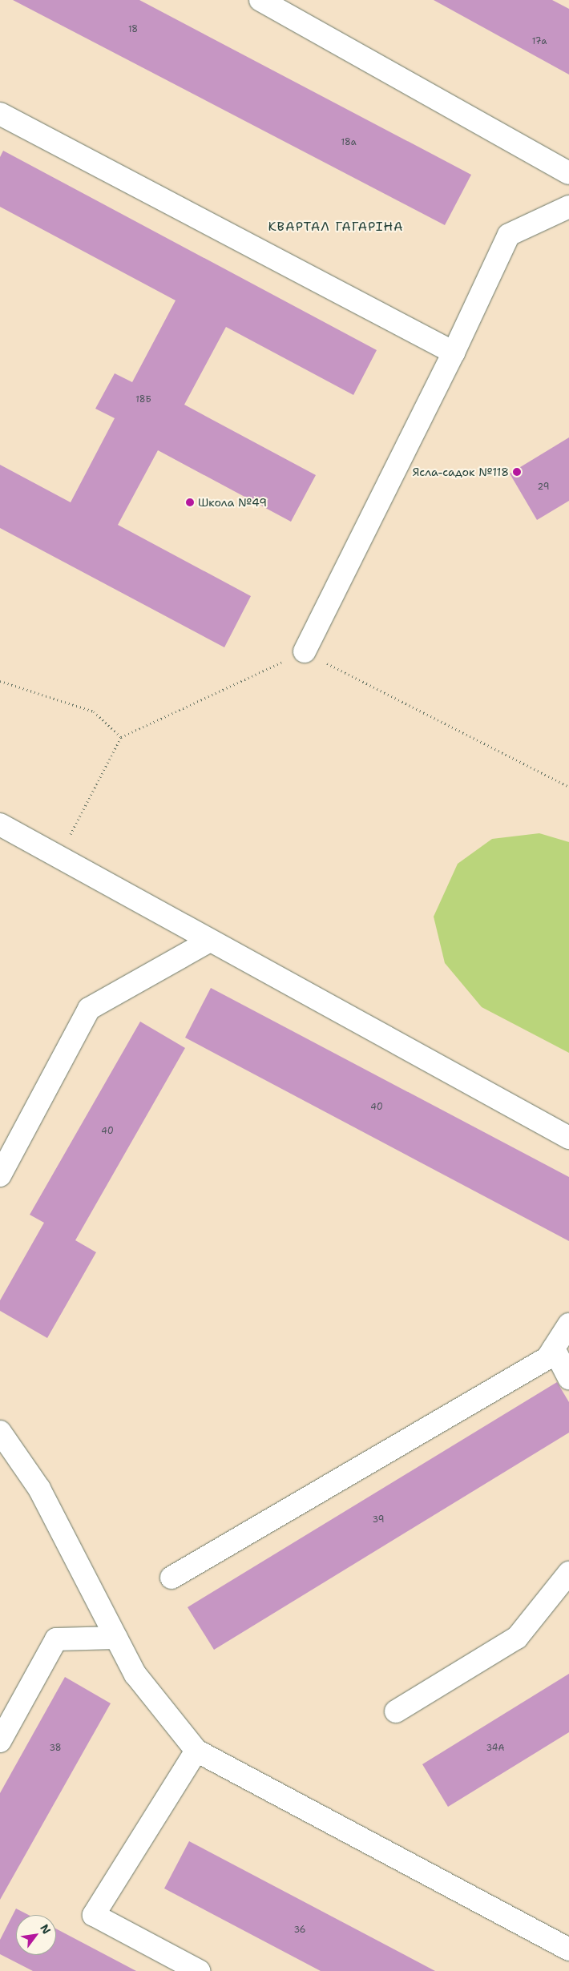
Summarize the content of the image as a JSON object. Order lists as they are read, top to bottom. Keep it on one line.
{"districts":["КВАРТАЛ ГАГАРІНА"],"places":["Ясла-садок №118","Школа №49"],"house_numbers":["18","17а","18а","18Б","29","40","40","39","38","34А","36"],"north":"top right"}
